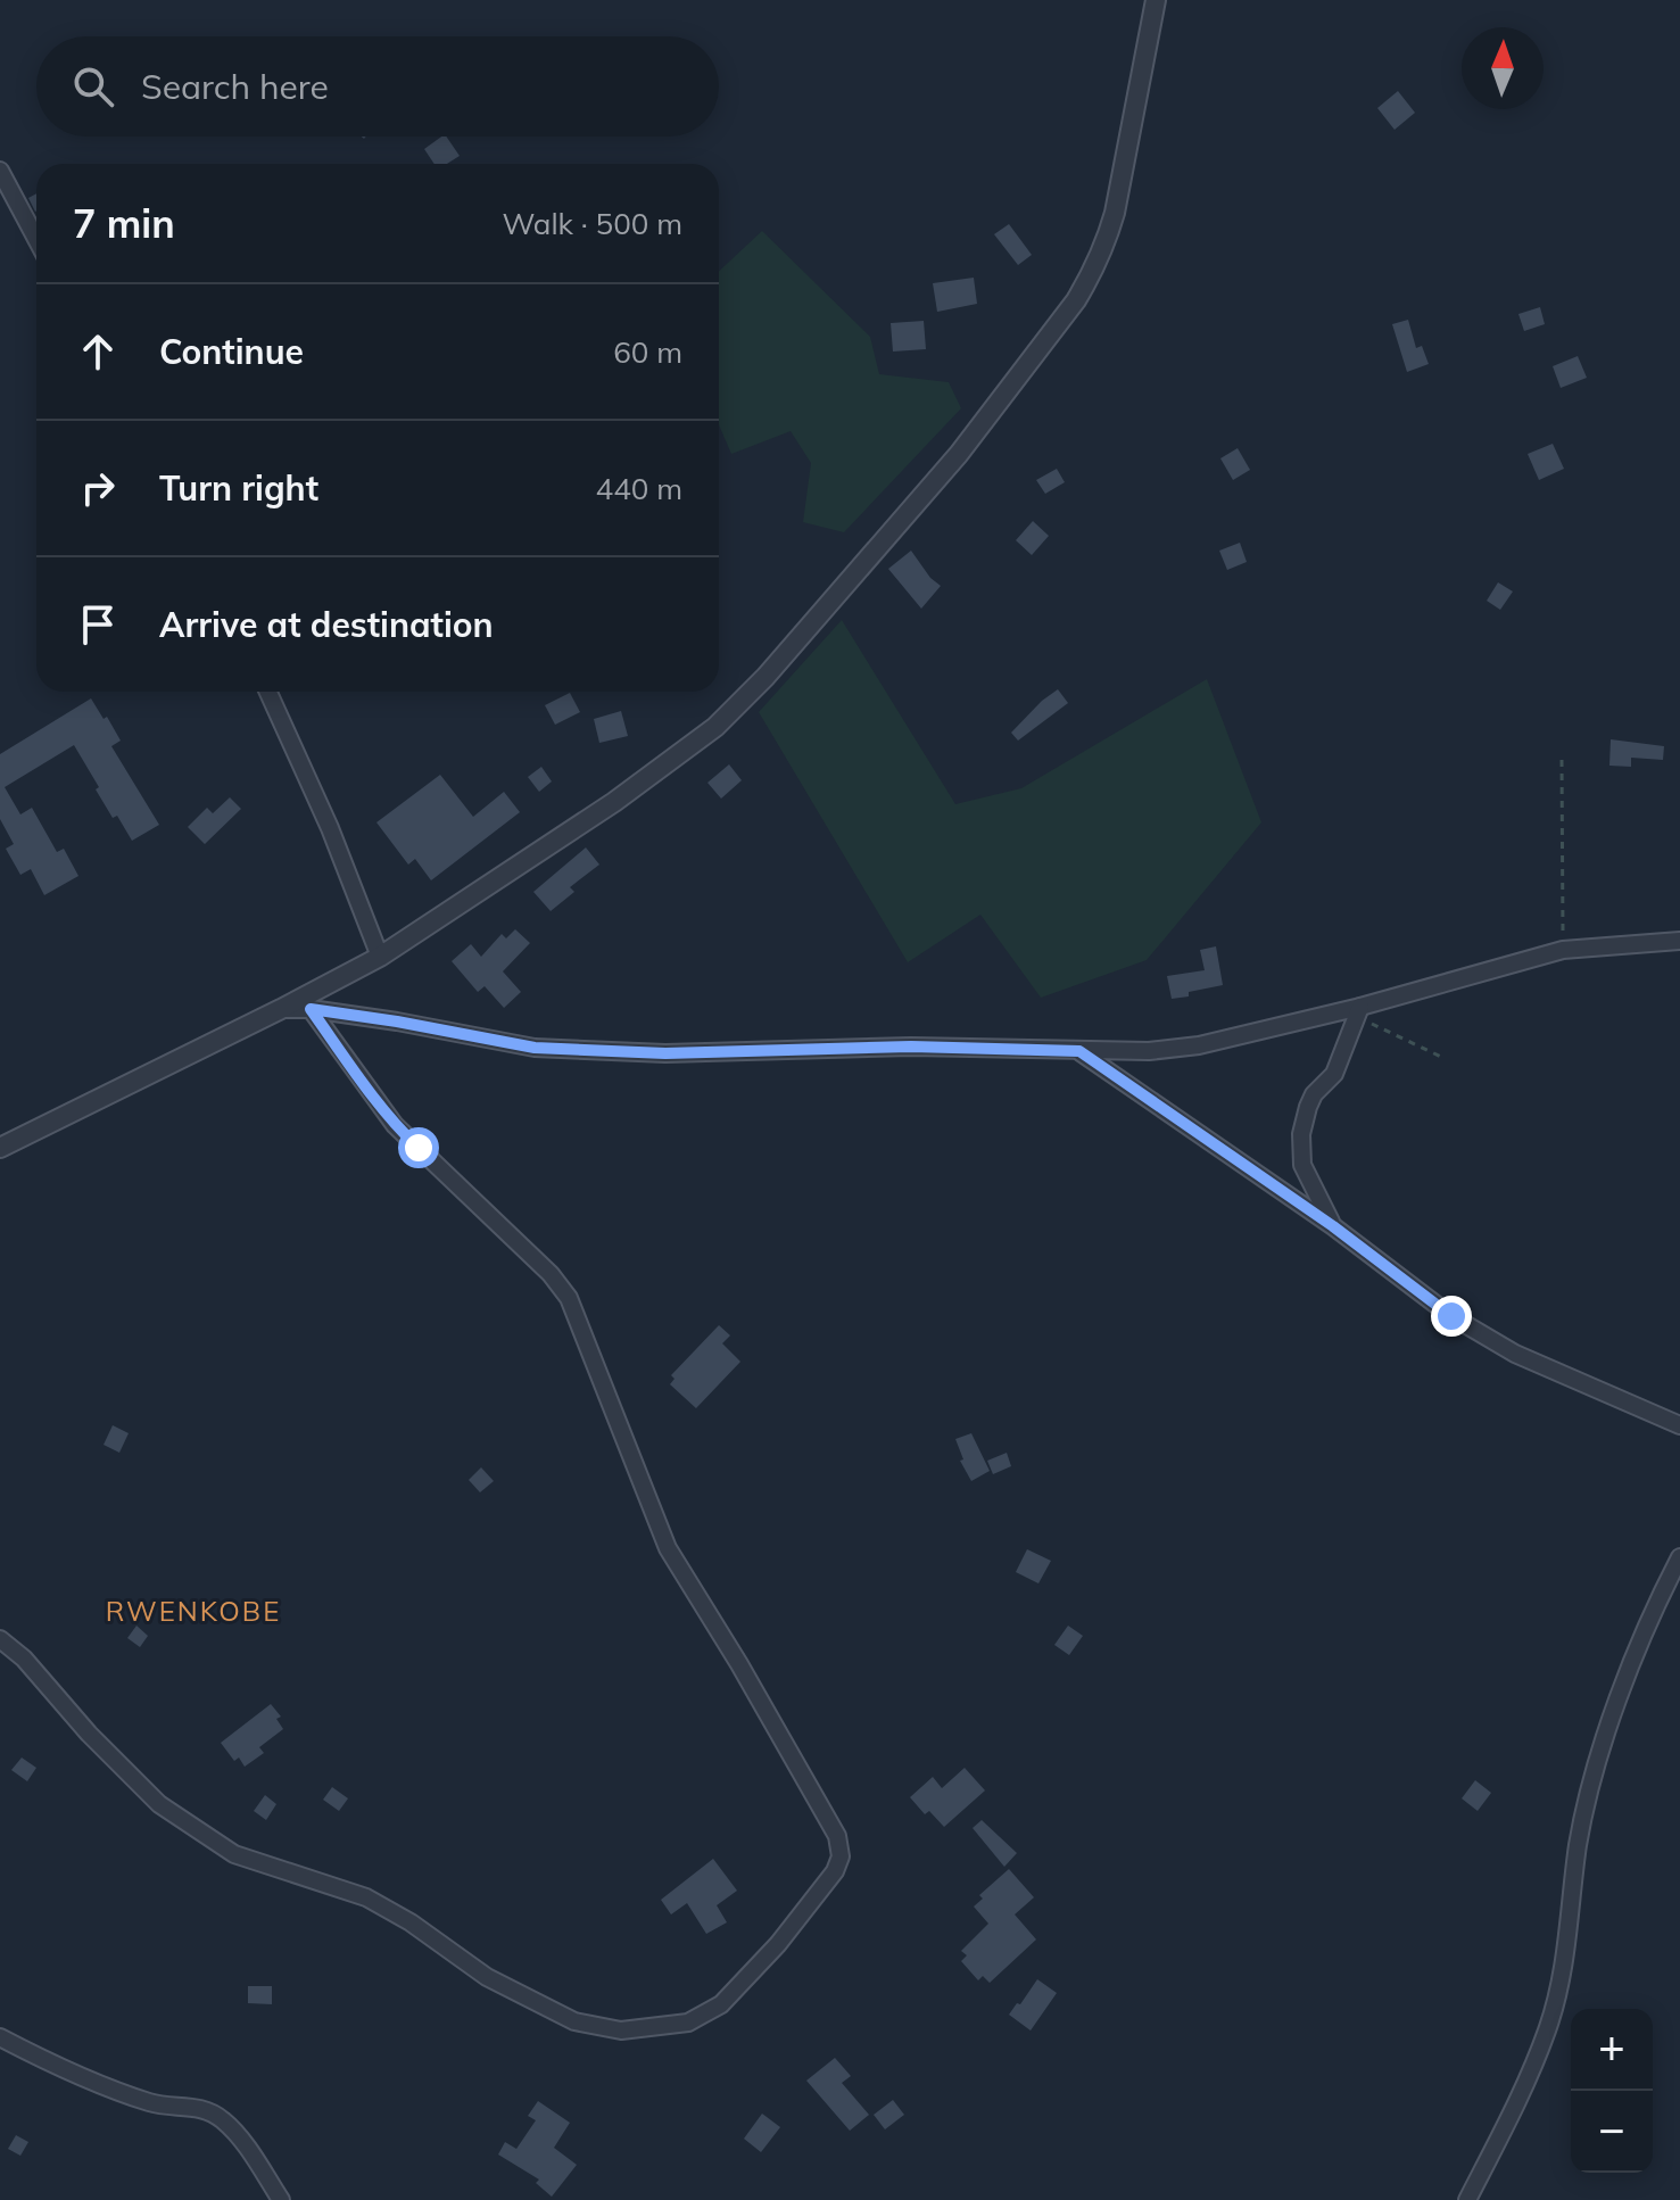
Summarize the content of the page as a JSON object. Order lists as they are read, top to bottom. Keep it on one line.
{"districts":["RWENKOBE"],"north":"top","page":{"search":"Search here","heading":["7 min","Walk · 500 m"],"list":[["Continue","60 m"],["Turn right","440 m"],"Arrive at destination"],"map_buttons":["+","−"]}}
